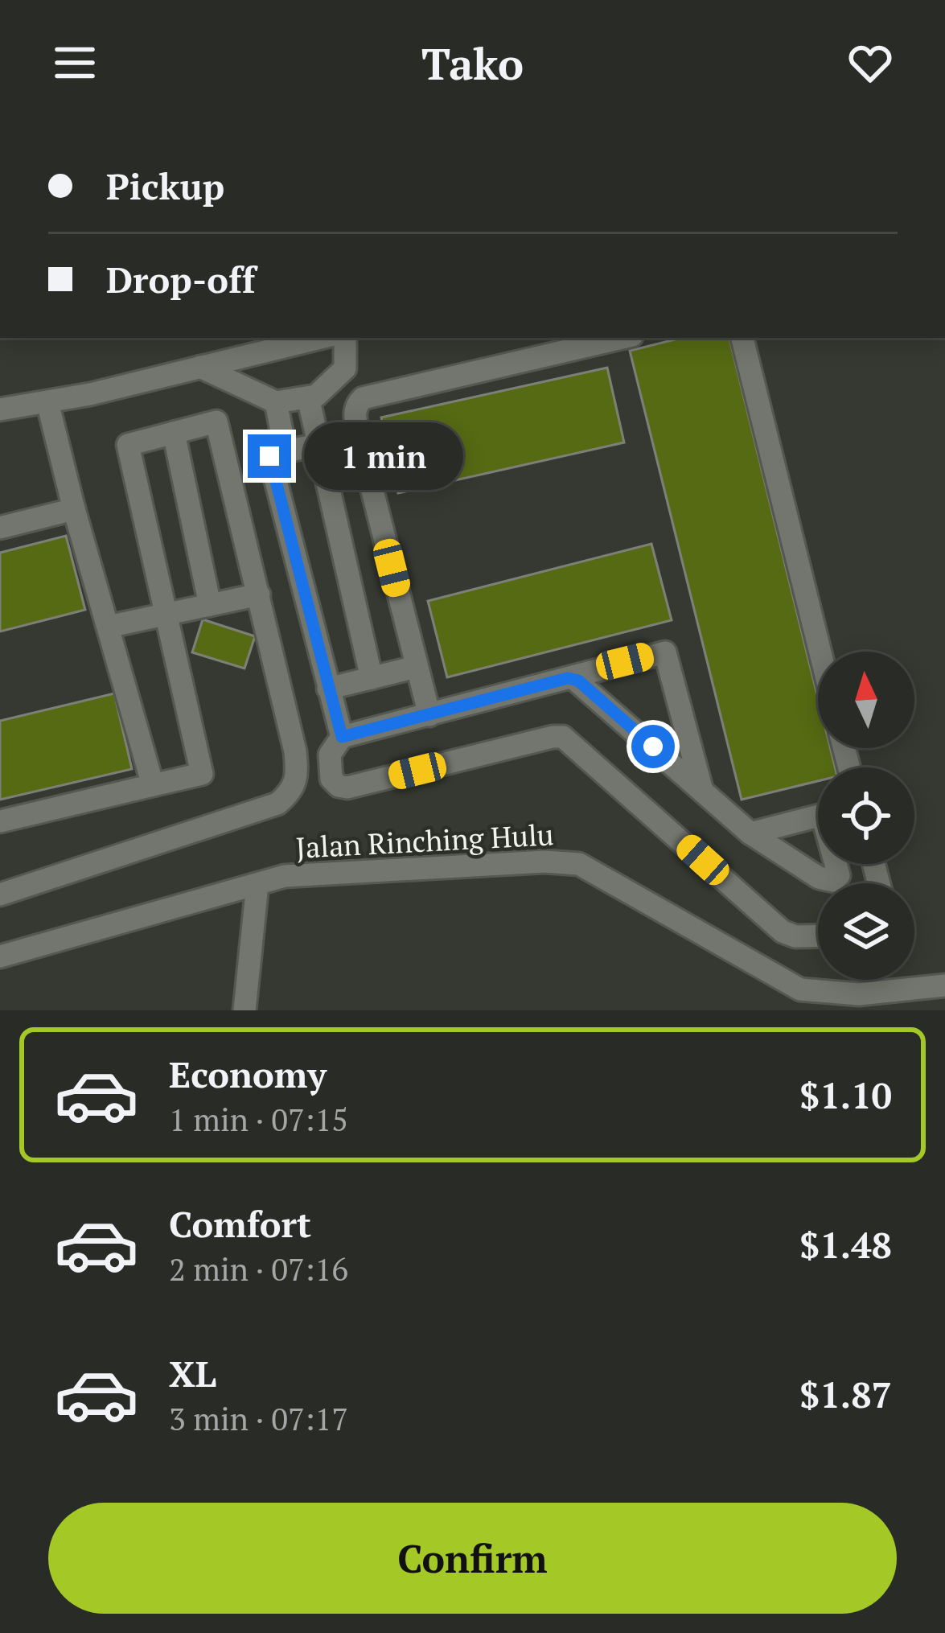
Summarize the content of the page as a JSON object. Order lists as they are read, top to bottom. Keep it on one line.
{"streets":{"street":["Jalan Rinching Hulu"]},"north":"top","page":{"header":"Tako","banner":["Pickup","Drop-off"],"bubble":"1 min","list":[{"name":"Economy","note":"1 min · 07:15","value":"$1.10"},{"name":"Comfort","note":"2 min · 07:16","value":"$1.48"},{"name":"XL","note":"3 min · 07:17","value":"$1.87"}],"buttons":"Confirm"}}
